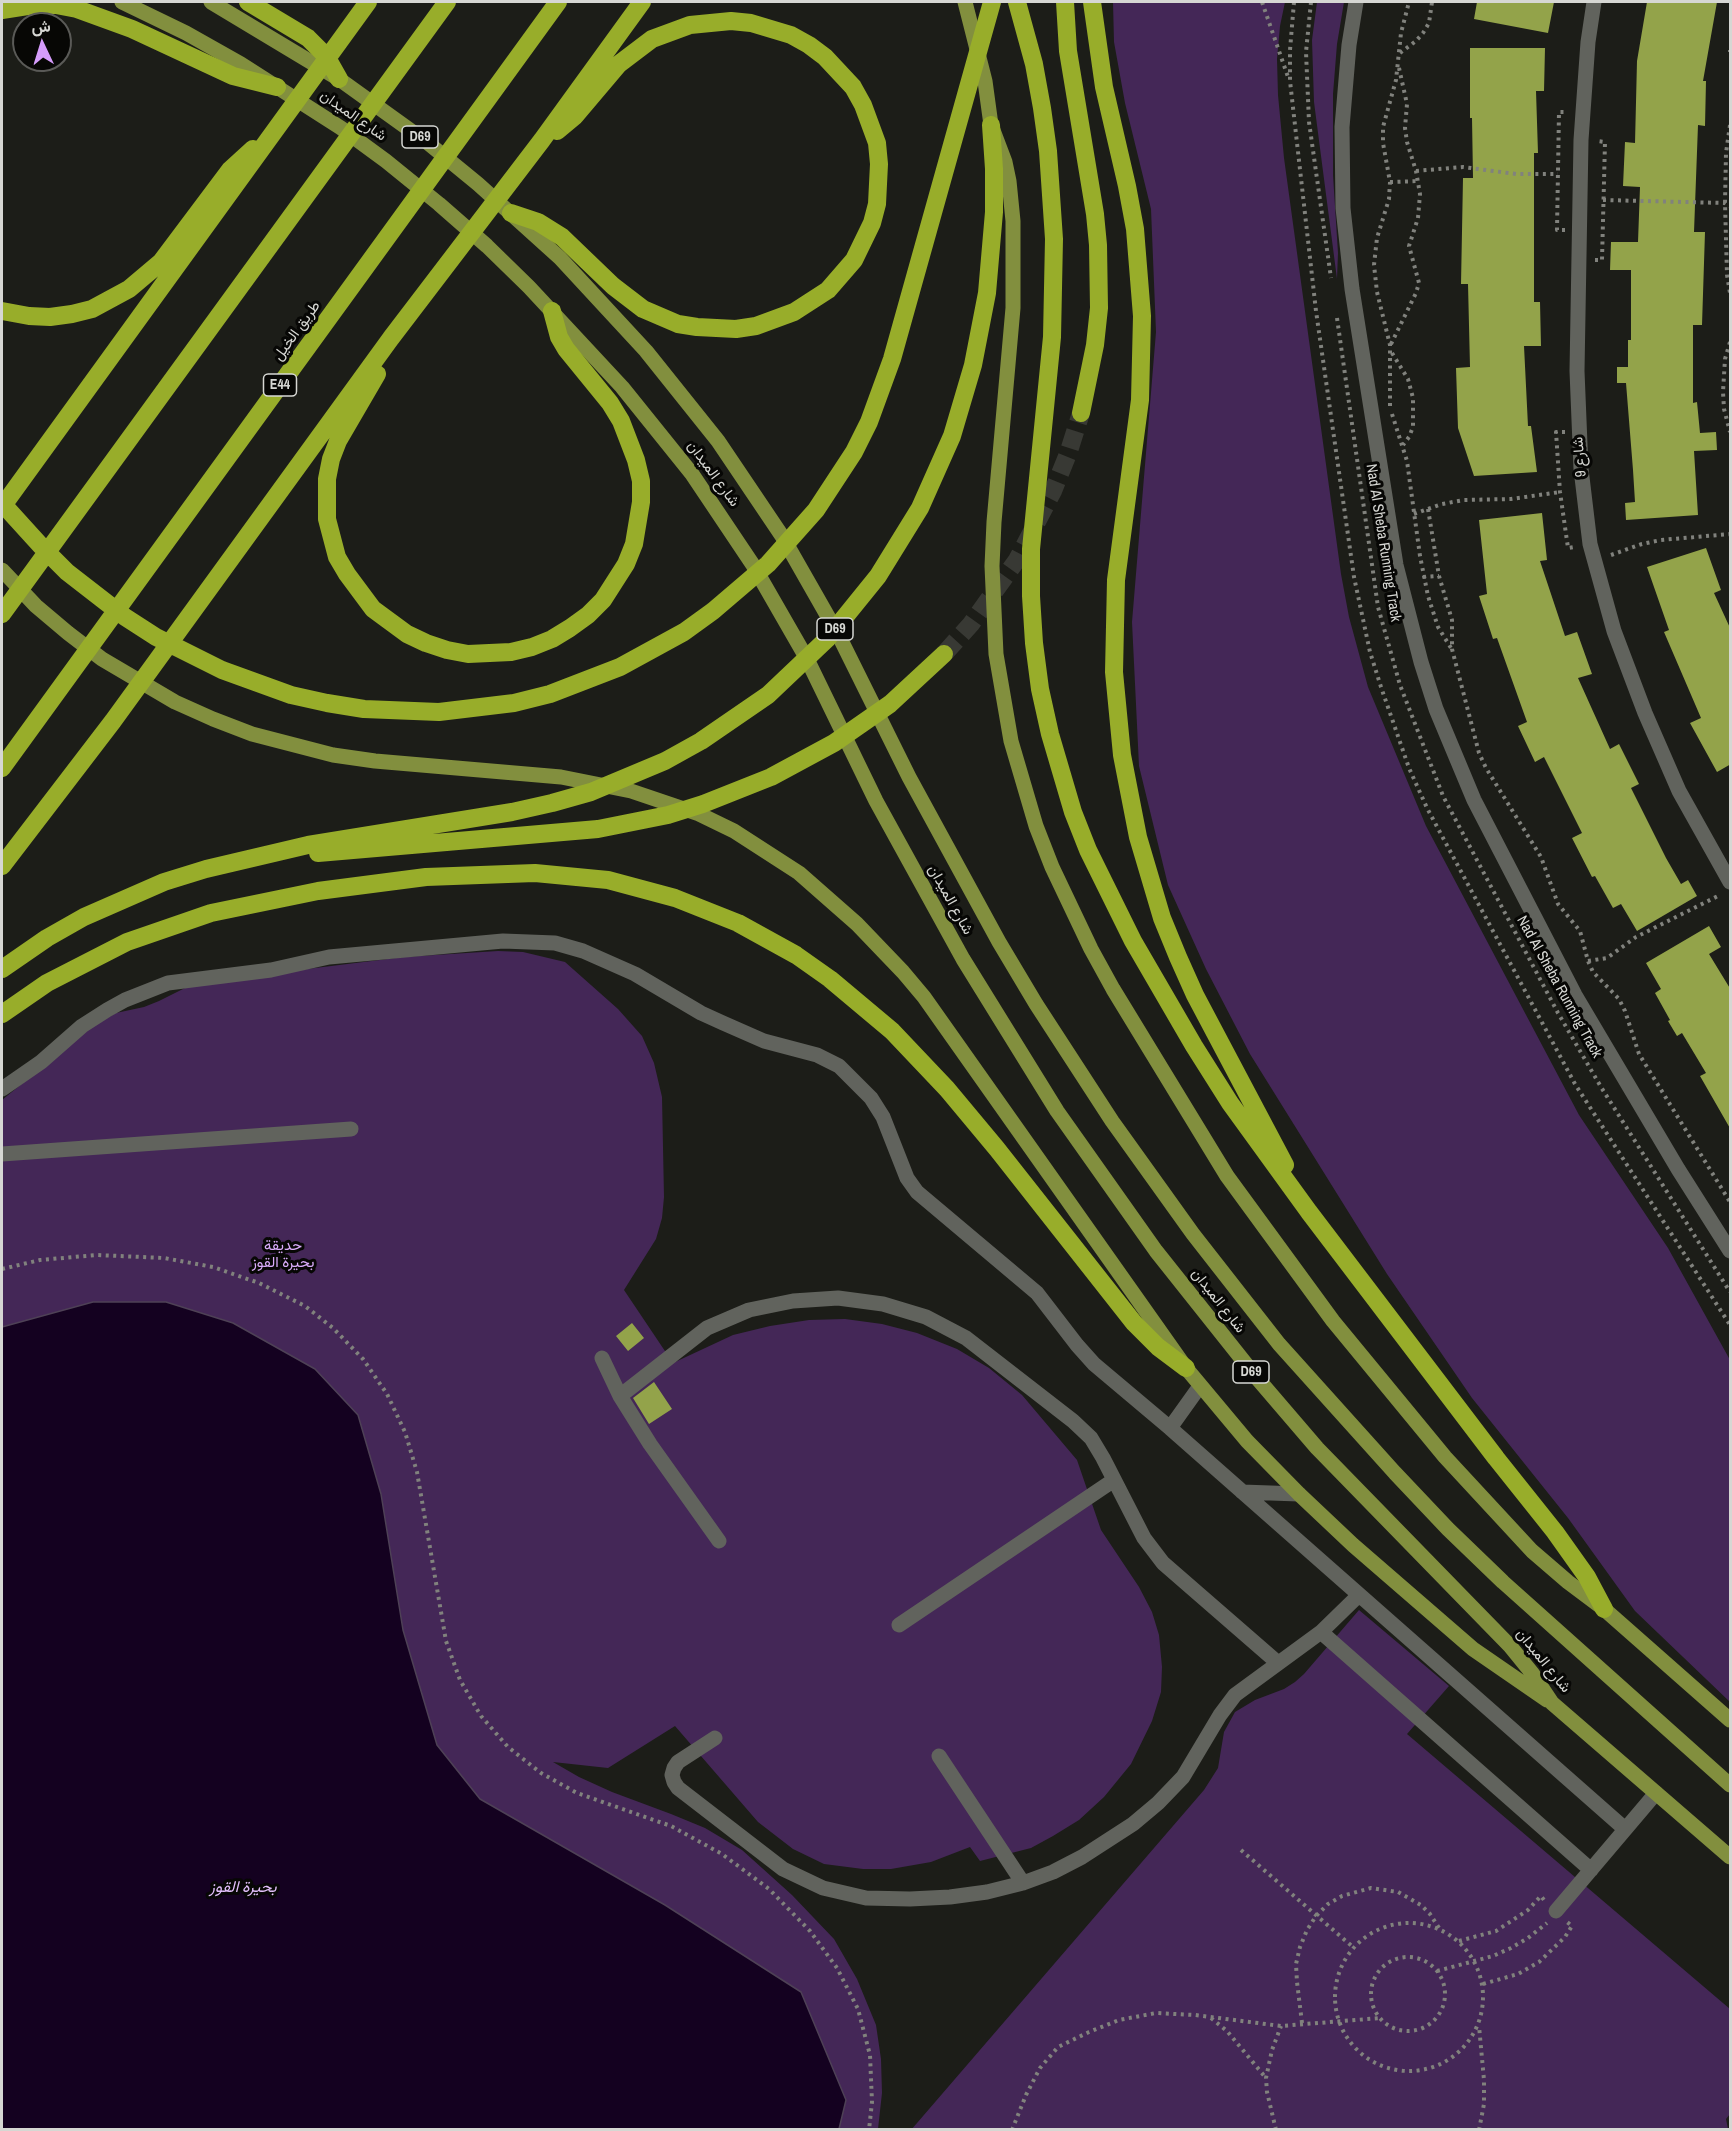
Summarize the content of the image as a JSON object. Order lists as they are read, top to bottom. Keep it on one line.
{"streets":{"highway":["طريق الخيل","E44"],"main road":["شارع الميدان","D69"],"street":["شارع 9"],"path":["Nad Al Sheba Running Track"]},"water":["بحيرة القوز"],"parks":["حديقة بحيرة القوز"],"north":"top"}
